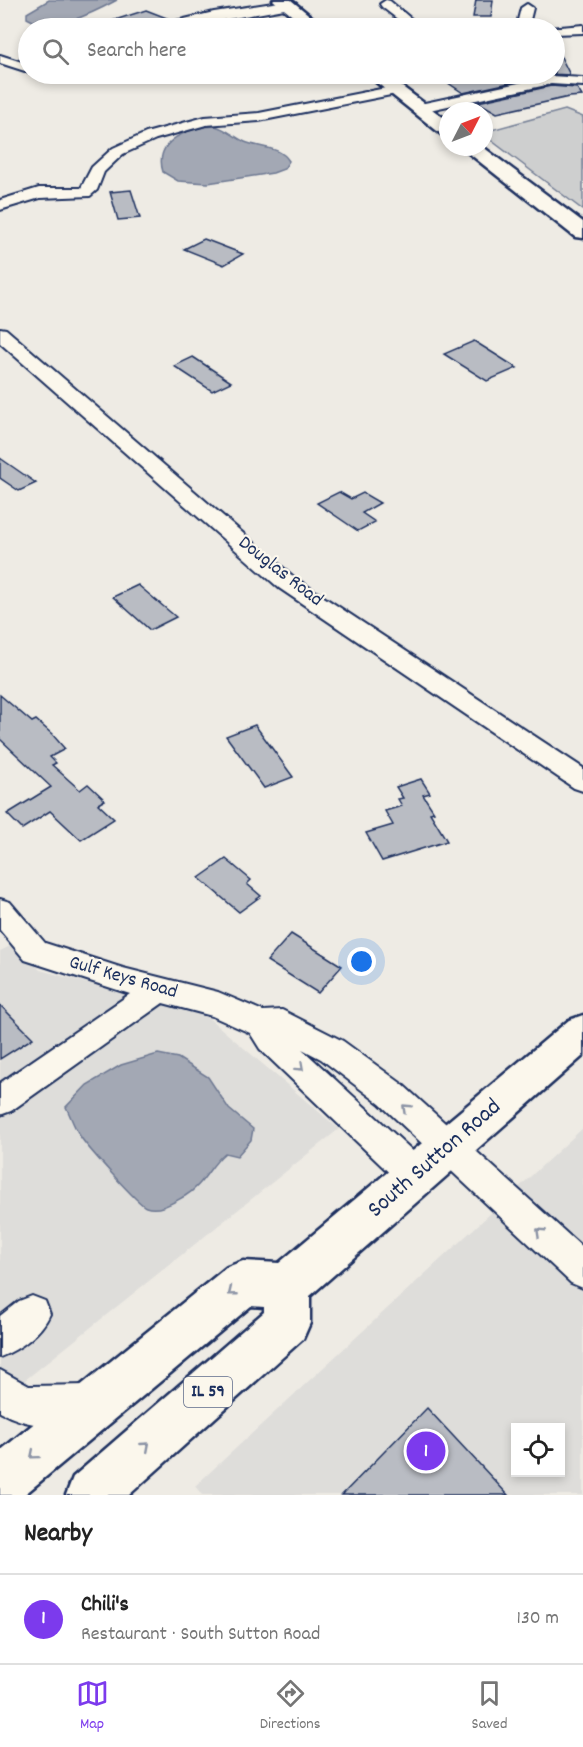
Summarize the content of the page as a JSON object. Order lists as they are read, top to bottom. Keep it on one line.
{"streets":{"main road":["South Sutton Road","IL 59"],"street":["Douglas Road","Gulf Keys Road"]},"crossings":[["Gulf Keys Road","South Sutton Road"],["South Sutton Road","IL 59"]],"north":"top right","page":{"search":"Search here","pins":"1","heading":"Nearby","list":[{"mark":"1","name":"Chili's","note":"Restaurant · South Sutton Road","value":"130 m"}],"nav":["Map","Directions","Saved"]}}
